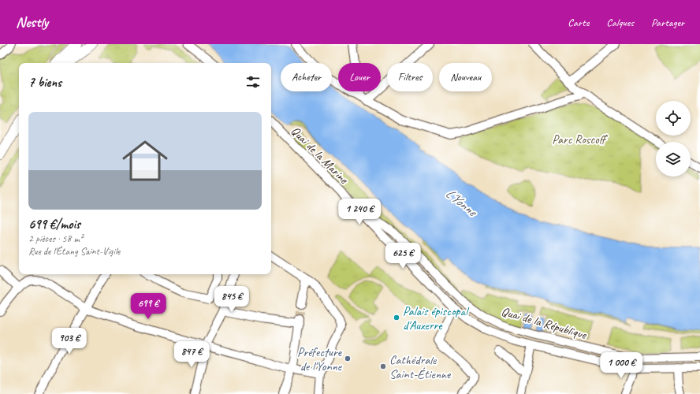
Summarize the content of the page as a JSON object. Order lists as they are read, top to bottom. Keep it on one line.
{"streets":{"street":["Quai de la Marine","Quai de la République"]},"crossings":[["Quai de la Marine","Quai de la République"]],"water":["L'Yonne"],"parks":["Parc Roscoff"],"places":["Palais épiscopal d'Auxerre","Préfecture de l'Yonne","Cathédrale Saint-Étienne"],"page":{"header":"Nestly","nav":["Carte","Calques","Partager"],"chip":["Acheter","Louer","Filtres","Nouveau"],"heading":"7 biens","list":[{"name":"699 €/mois","note":"2 pièces · 58 m² · Rue de l'Étang Saint-Vigile"}],"price":["1 240 €","625 €","845 €","699 €","903 €","847 €","1 000 €"]}}
